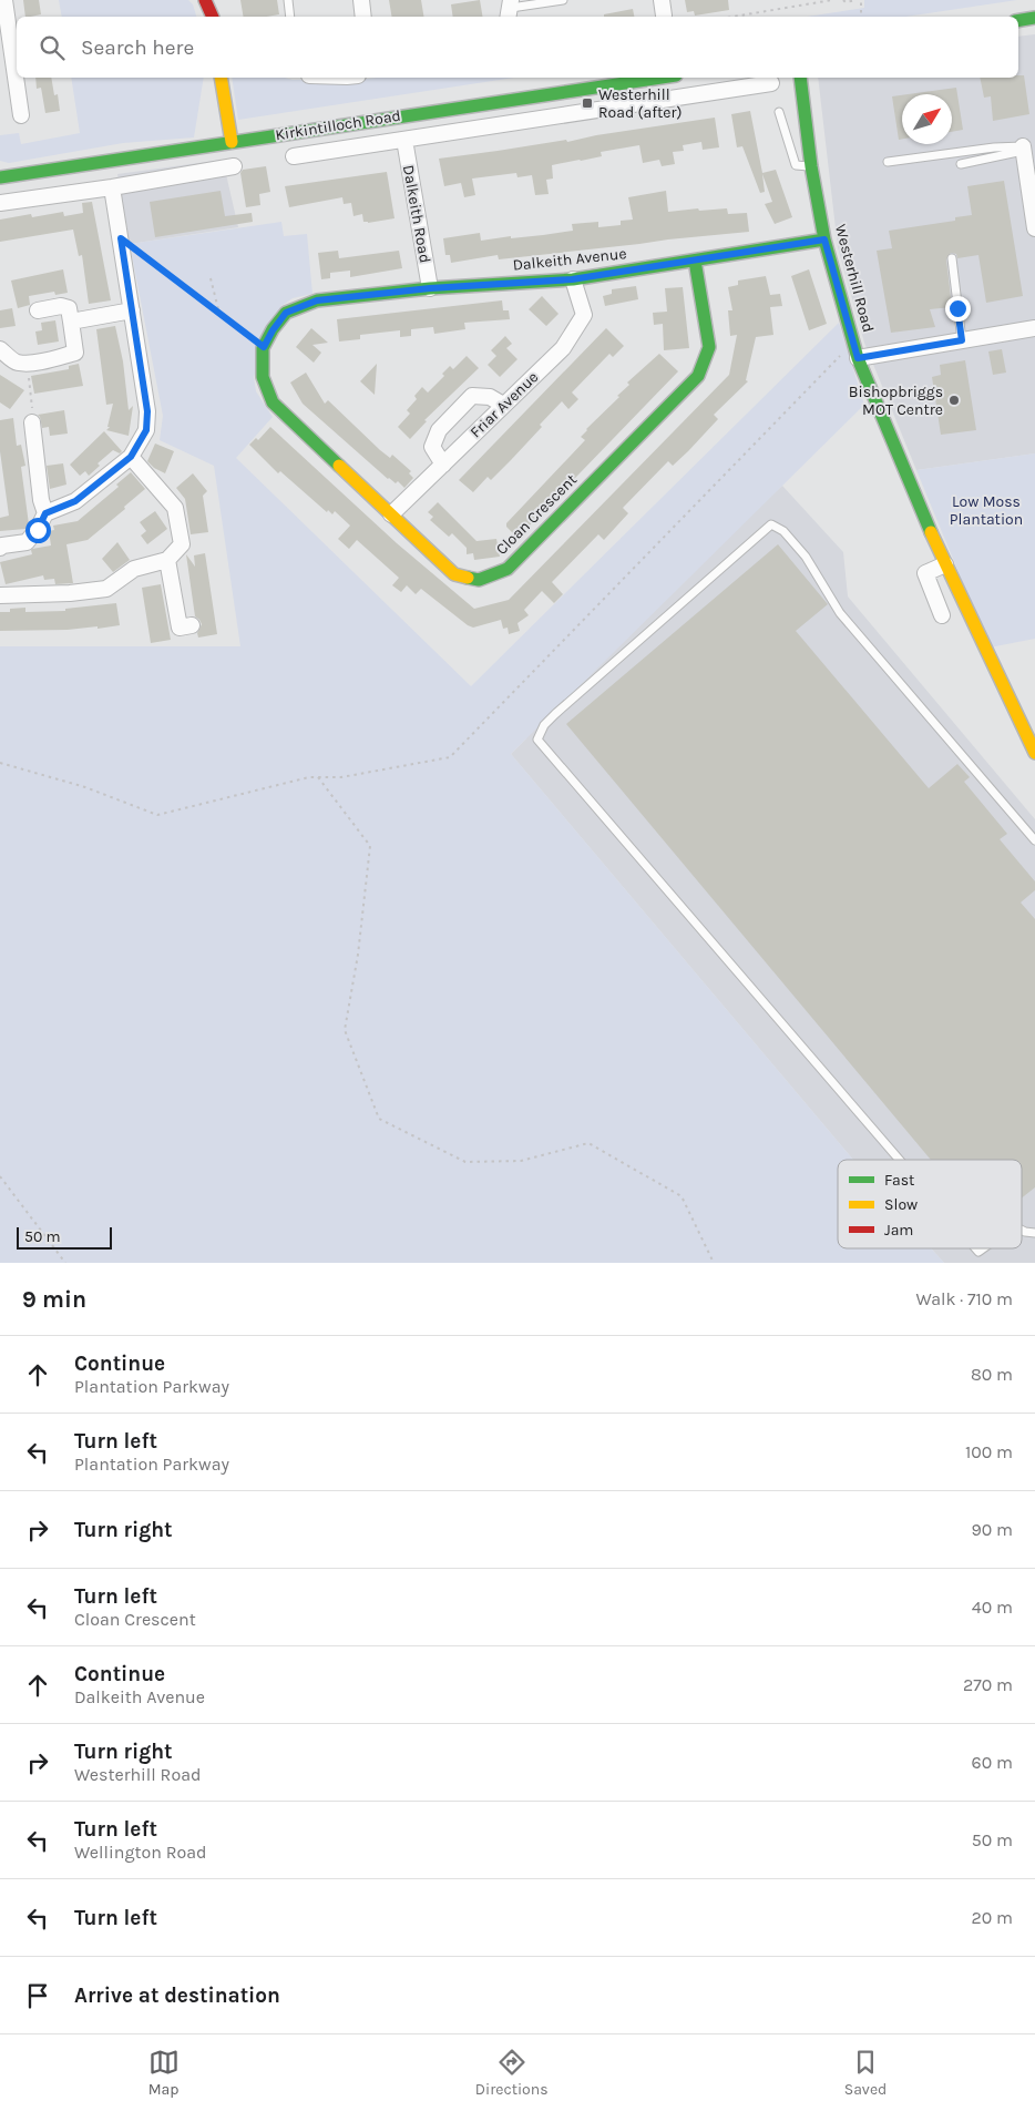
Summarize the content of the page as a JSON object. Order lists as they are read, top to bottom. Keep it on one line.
{"streets":{"street":["Kirkintilloch Road","Dalkeith Road","Dalkeith Avenue","Westerhill Road","Friar Avenue","Cloan Crescent"]},"crossings":[["Dalkeith Road","Dalkeith Avenue"],["Dalkeith Avenue","Westerhill Road"],["Dalkeith Avenue","Friar Avenue"],["Dalkeith Avenue","Cloan Crescent"],["Friar Avenue","Cloan Crescent"]],"parks":["Low Moss Plantation"],"places":{"transit":["Westerhill Road (after)"],"other":["Bishopbriggs MOT Centre"]},"legend":["Fast","Slow","Jam"],"scale_bar":"50 m","north":"top right","page":{"search":"Search here","scale":"50 m","heading":["9 min","Walk · 710 m"],"list":[["Continue","Plantation Parkway","80 m"],["Turn left","Plantation Parkway","100 m"],["Turn right","90 m"],["Turn left","Cloan Crescent","40 m"],["Continue","Dalkeith Avenue","270 m"],["Turn right","Westerhill Road","60 m"],["Turn left","Wellington Road","50 m"],["Turn left","20 m"],"Arrive at destination"],"nav":["Map","Directions","Saved"]}}
